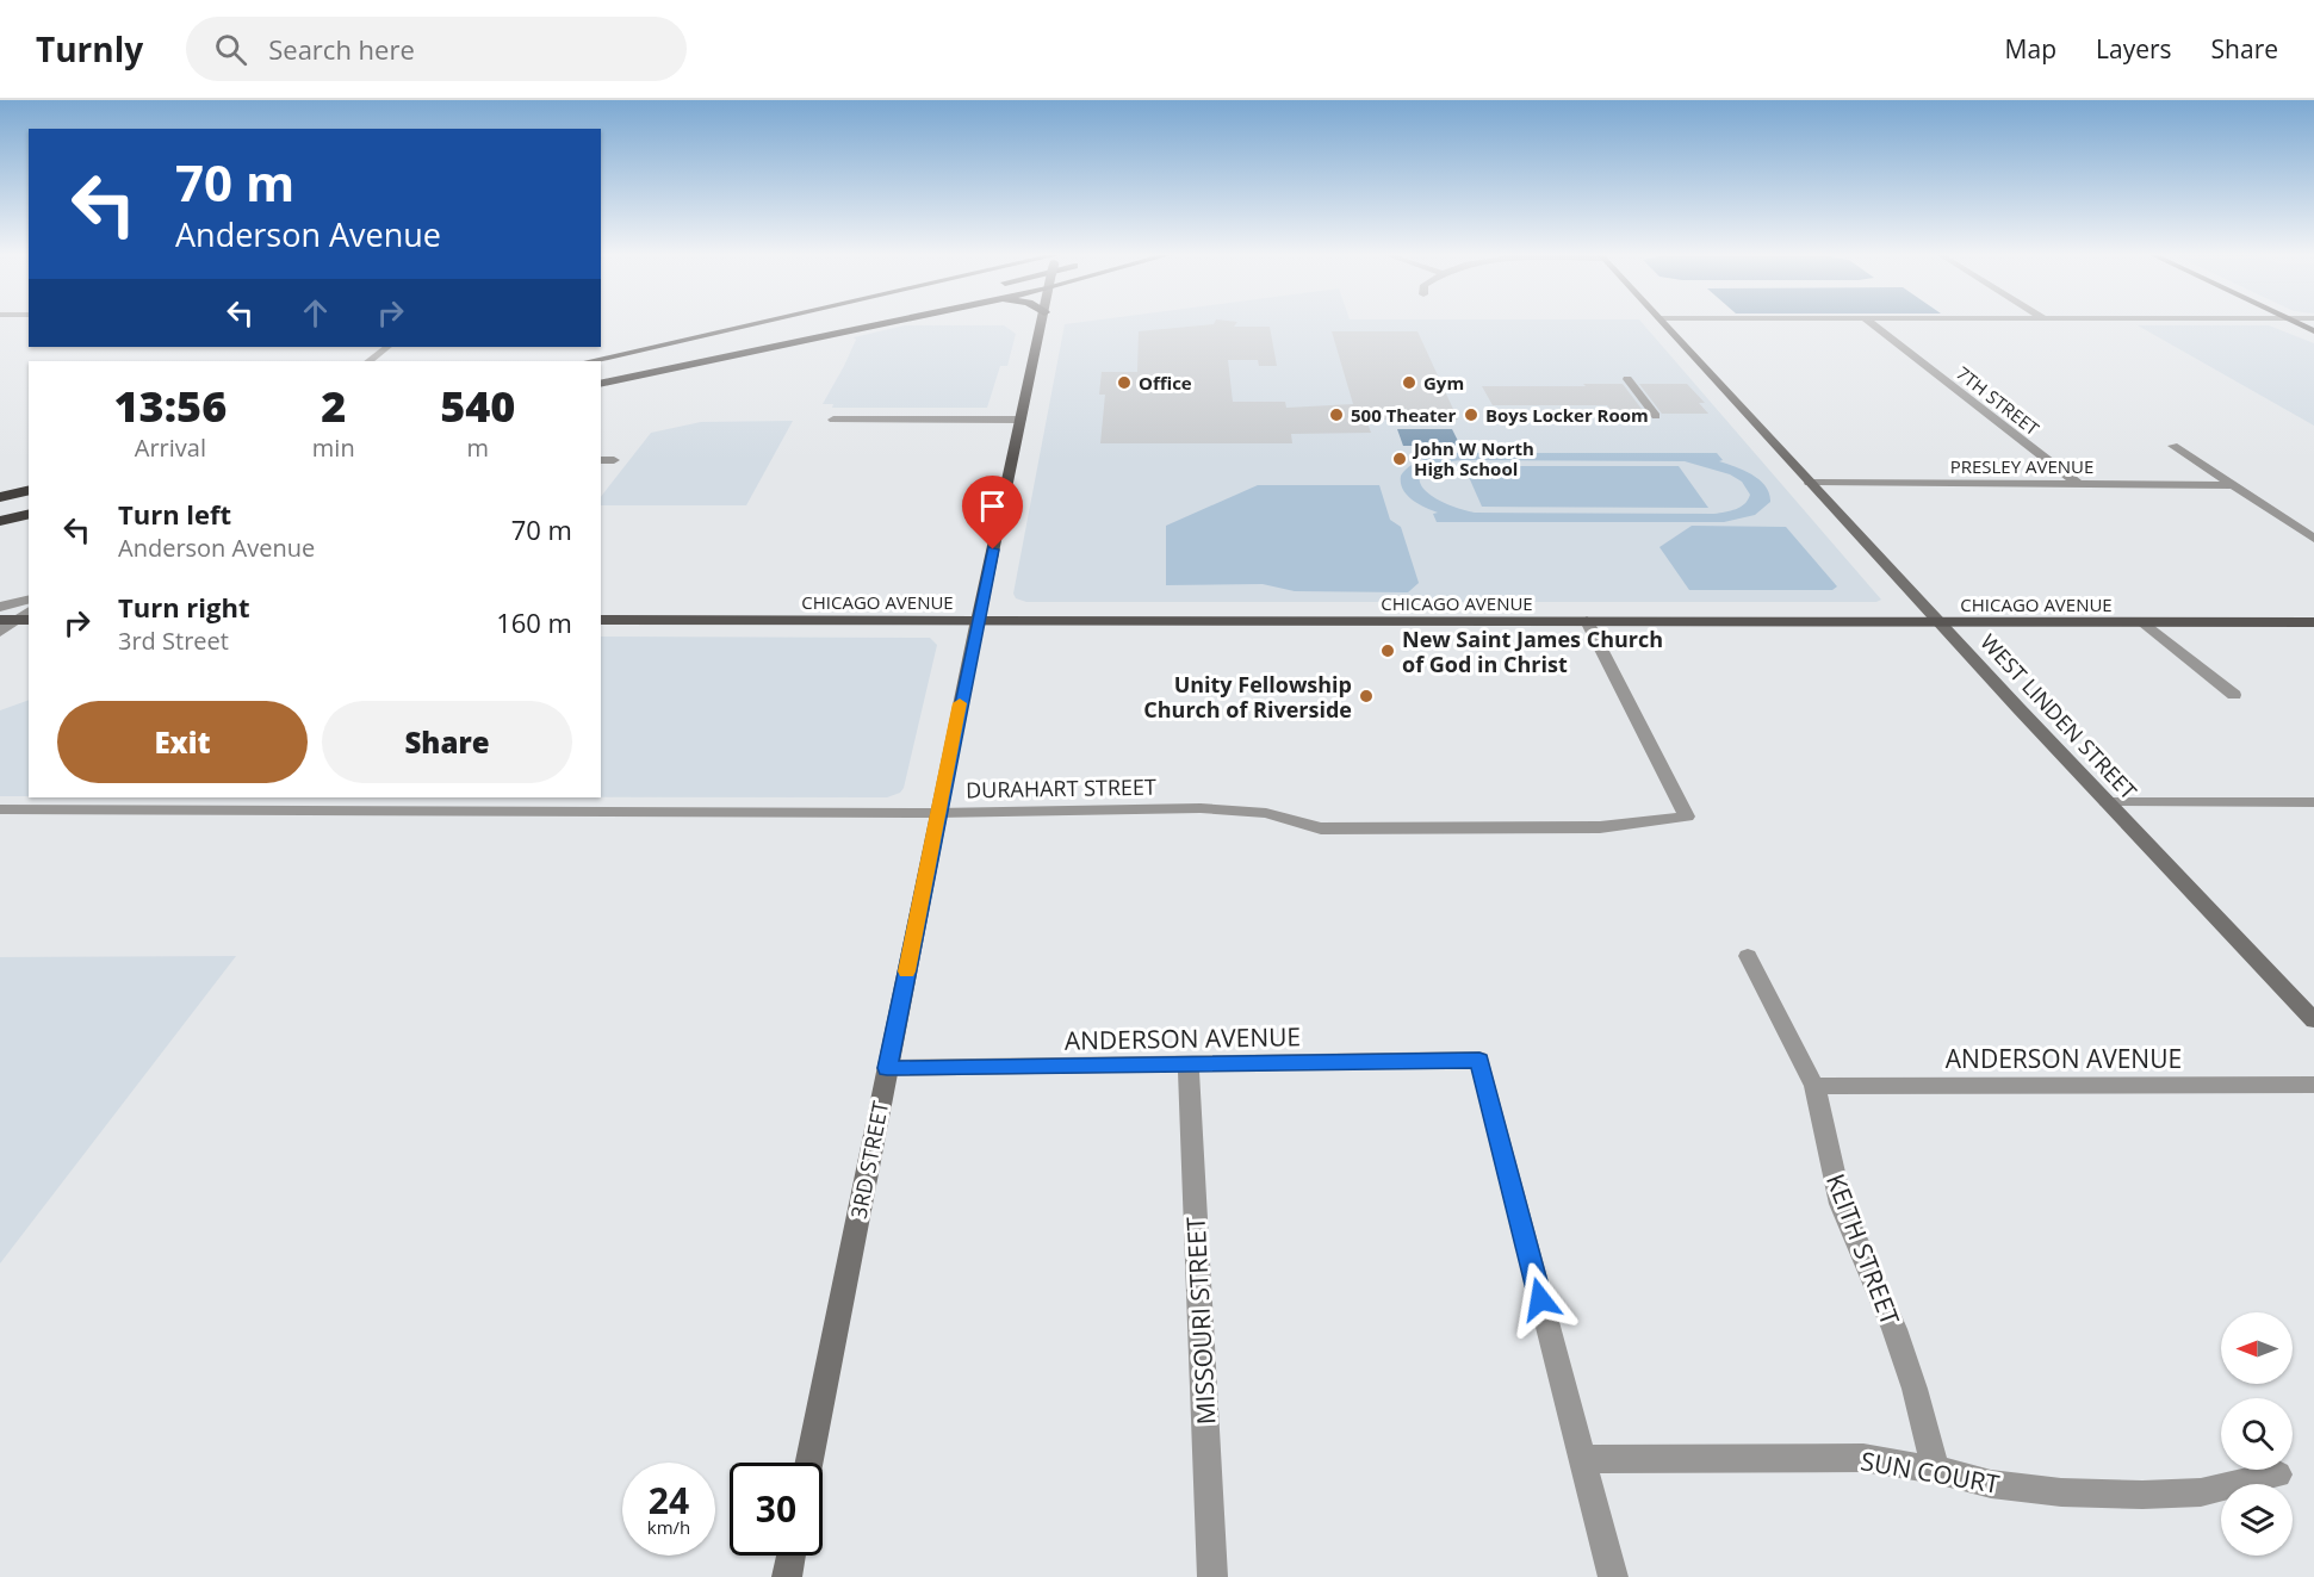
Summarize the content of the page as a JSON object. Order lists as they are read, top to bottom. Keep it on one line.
{"streets":{"main road":["CHICAGO AVENUE","WEST LINDEN STREET","3RD STREET"],"street":["7TH STREET","PRESLEY AVENUE","DURAHART STREET","ANDERSON AVENUE","KEITH STREET","MISSOURI STREET","SUN COURT"]},"crossings":[["7TH STREET","PRESLEY AVENUE"],["PRESLEY AVENUE","WEST LINDEN STREET"],["CHICAGO AVENUE","WEST LINDEN STREET"],["CHICAGO AVENUE","DURAHART STREET"],["CHICAGO AVENUE","3RD STREET"],["DURAHART STREET","3RD STREET"],["ANDERSON AVENUE","3RD STREET"],["ANDERSON AVENUE","KEITH STREET"],["ANDERSON AVENUE","MISSOURI STREET"],["ANDERSON AVENUE","SUN COURT"],["KEITH STREET","SUN COURT"]],"places":["Office","Gym","500 Theater","Boys Locker Room","John W North High School","New Saint James Church of God in Christ","Unity Fellowship Church of Riverside"],"north":"left","page":{"header":"Turnly","search":"Search here","nav":["Map","Layers","Share"],"turn":["70 m","Anderson Avenue"],"eta":["13:56","Arrival","2","min","540","m"],"list":[{"name":"Turn left","note":"Anderson Avenue","value":"70 m"},{"name":"Turn right","note":"3rd Street","value":"160 m"}],"buttons":["Exit","Share"],"speed":"24 km/h","limit":"30"}}
